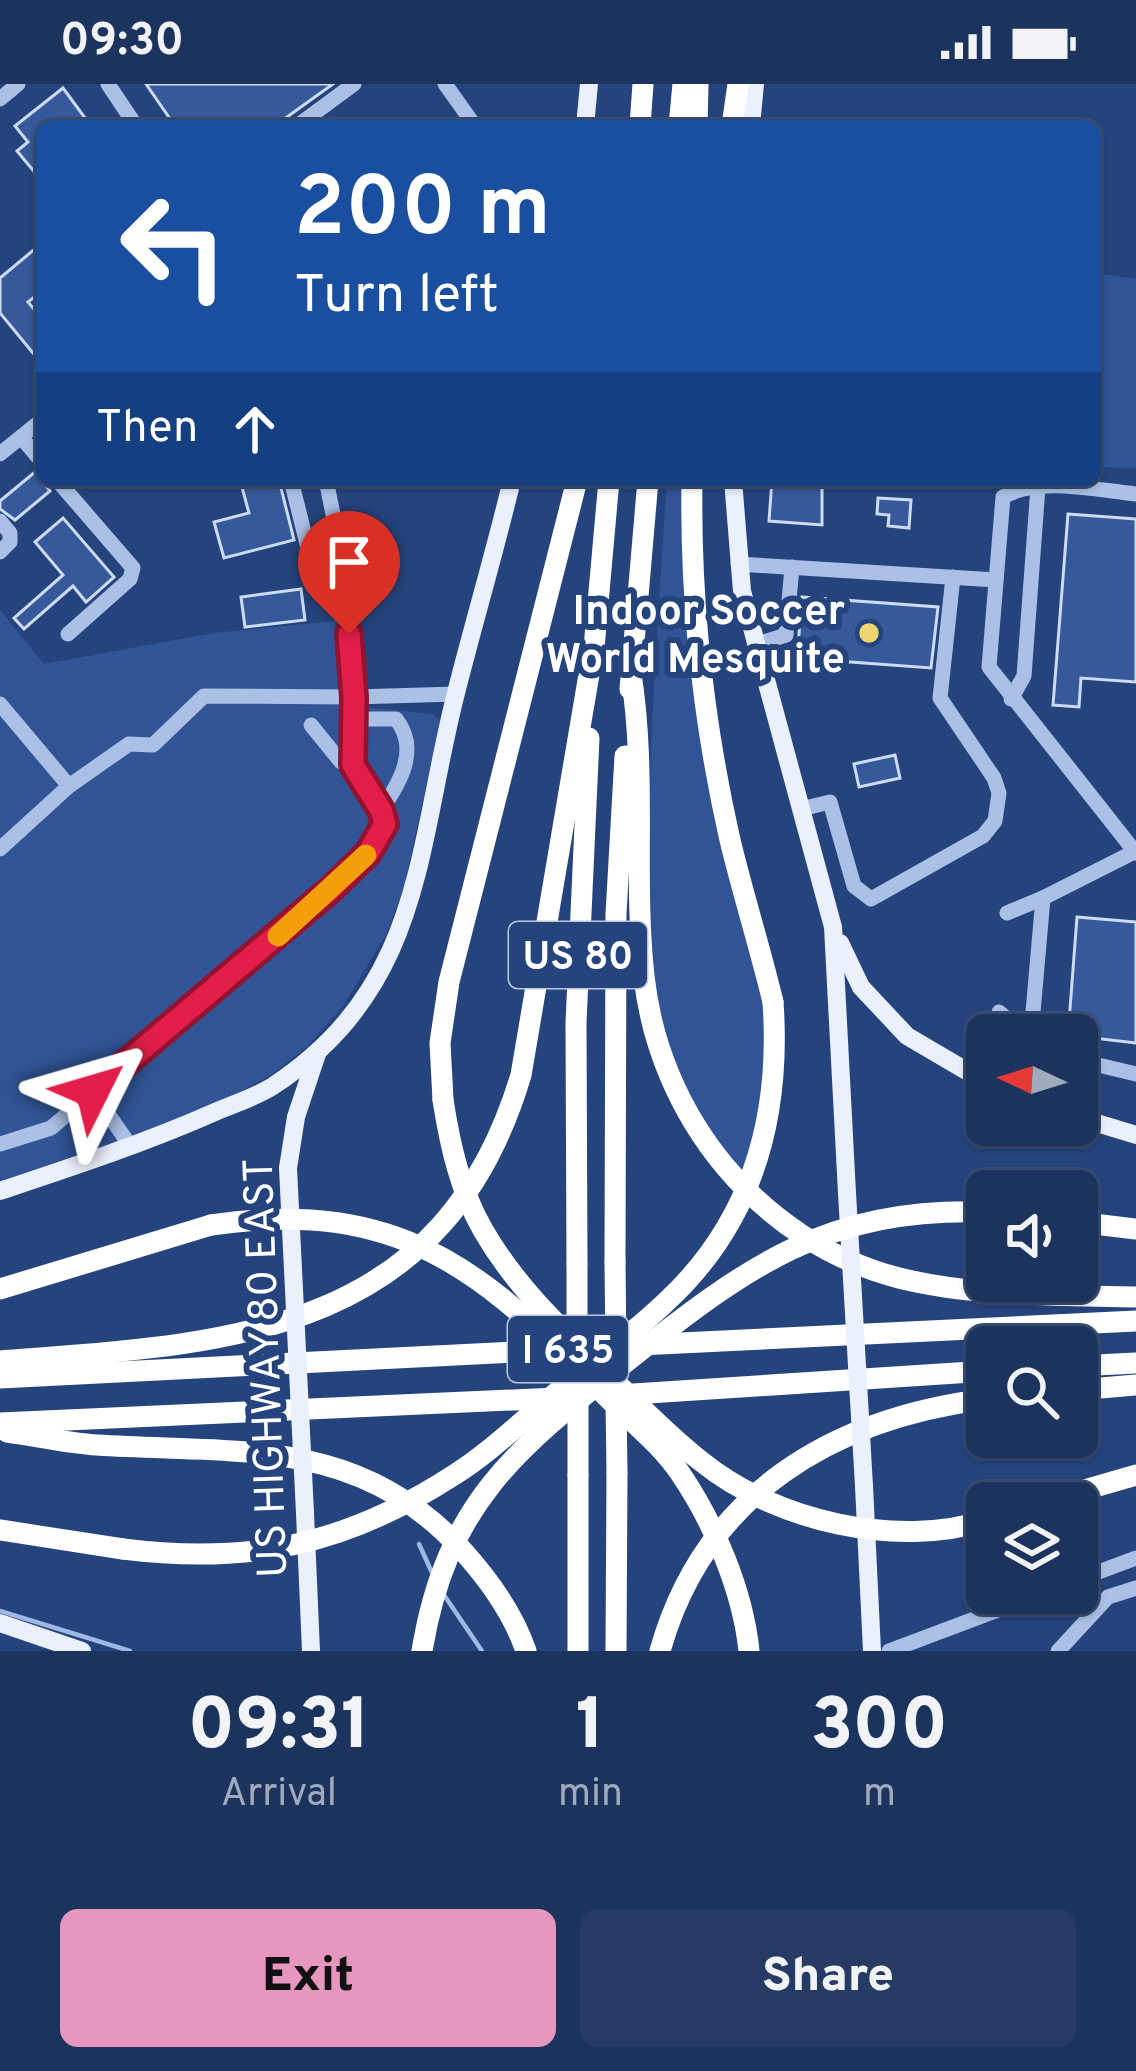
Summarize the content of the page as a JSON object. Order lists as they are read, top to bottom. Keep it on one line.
{"streets":{"highway":["US 80","I 635"],"main road":["US HIGHWAY 80 EAST"]},"places":["Indoor Soccer World Mesquite"],"north":"left","page":{"status":"09:30","turn":["200 m","Turn left"],"then":"Then","eta":["09:31","Arrival","1","min","300","m"],"buttons":["Exit","Share"]}}
